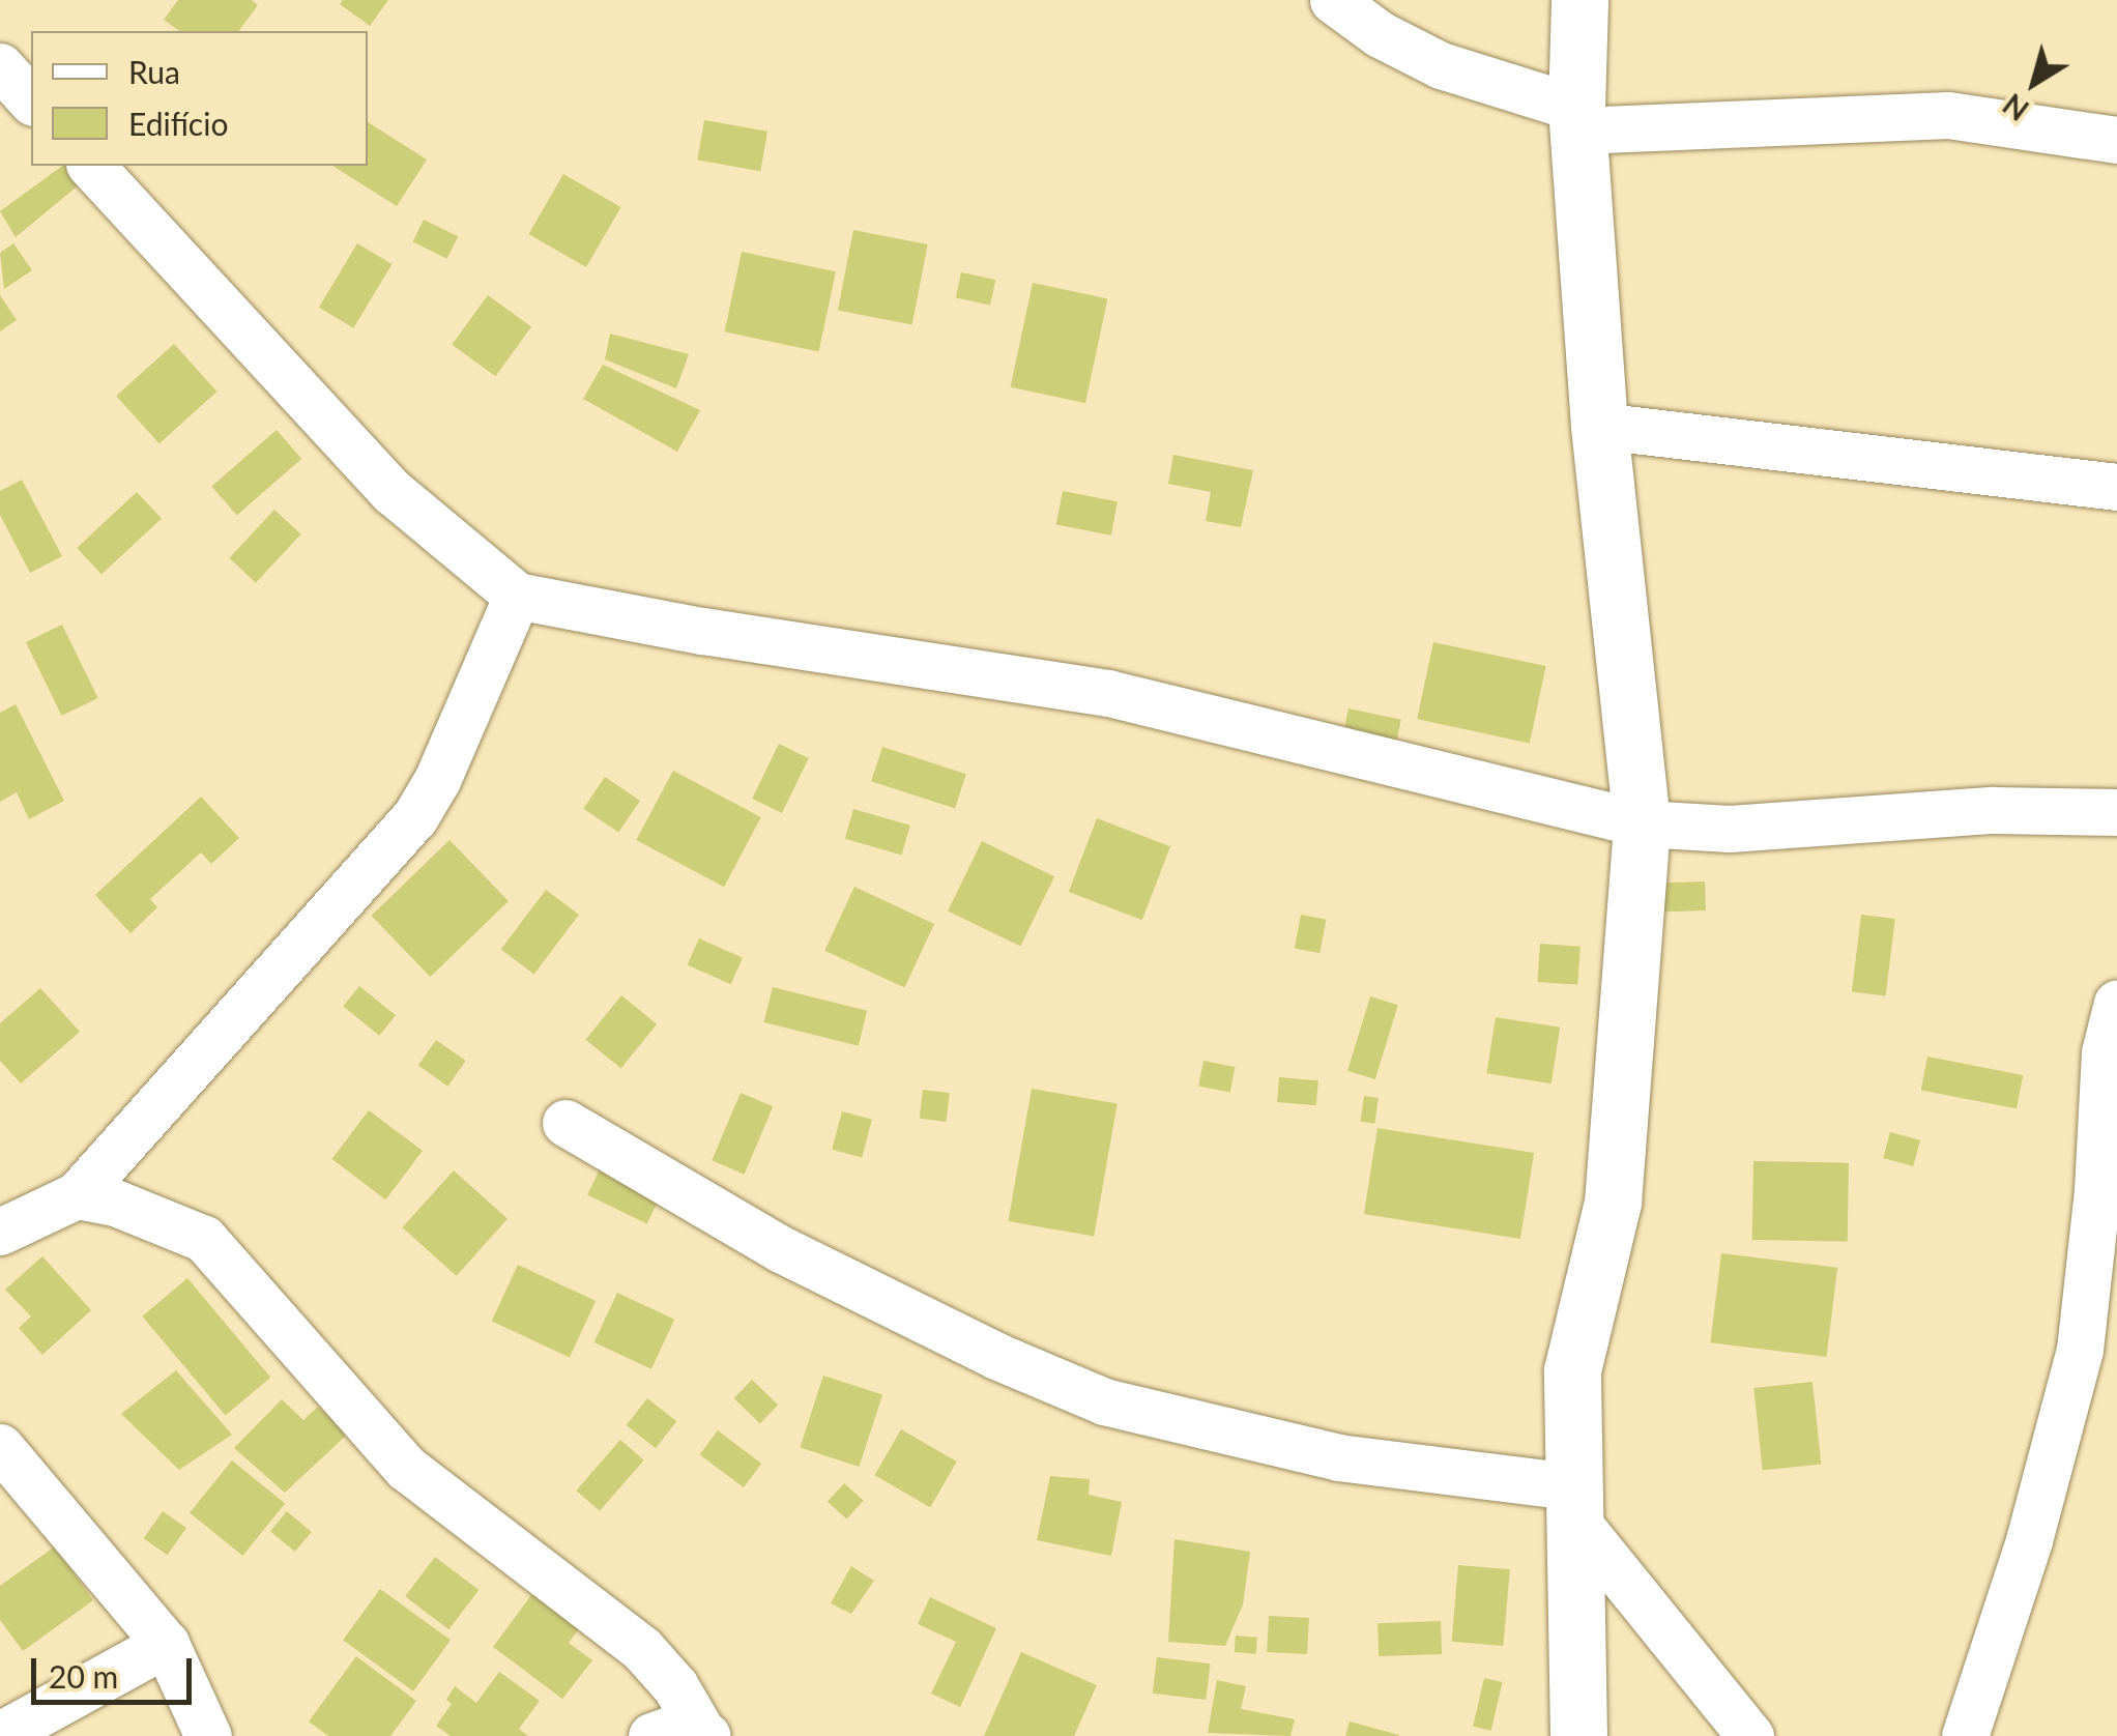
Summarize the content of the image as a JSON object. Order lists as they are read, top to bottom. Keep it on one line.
{"legend":["Rua","Edifício"],"scale_bar":"20 m","north":"bottom left"}
